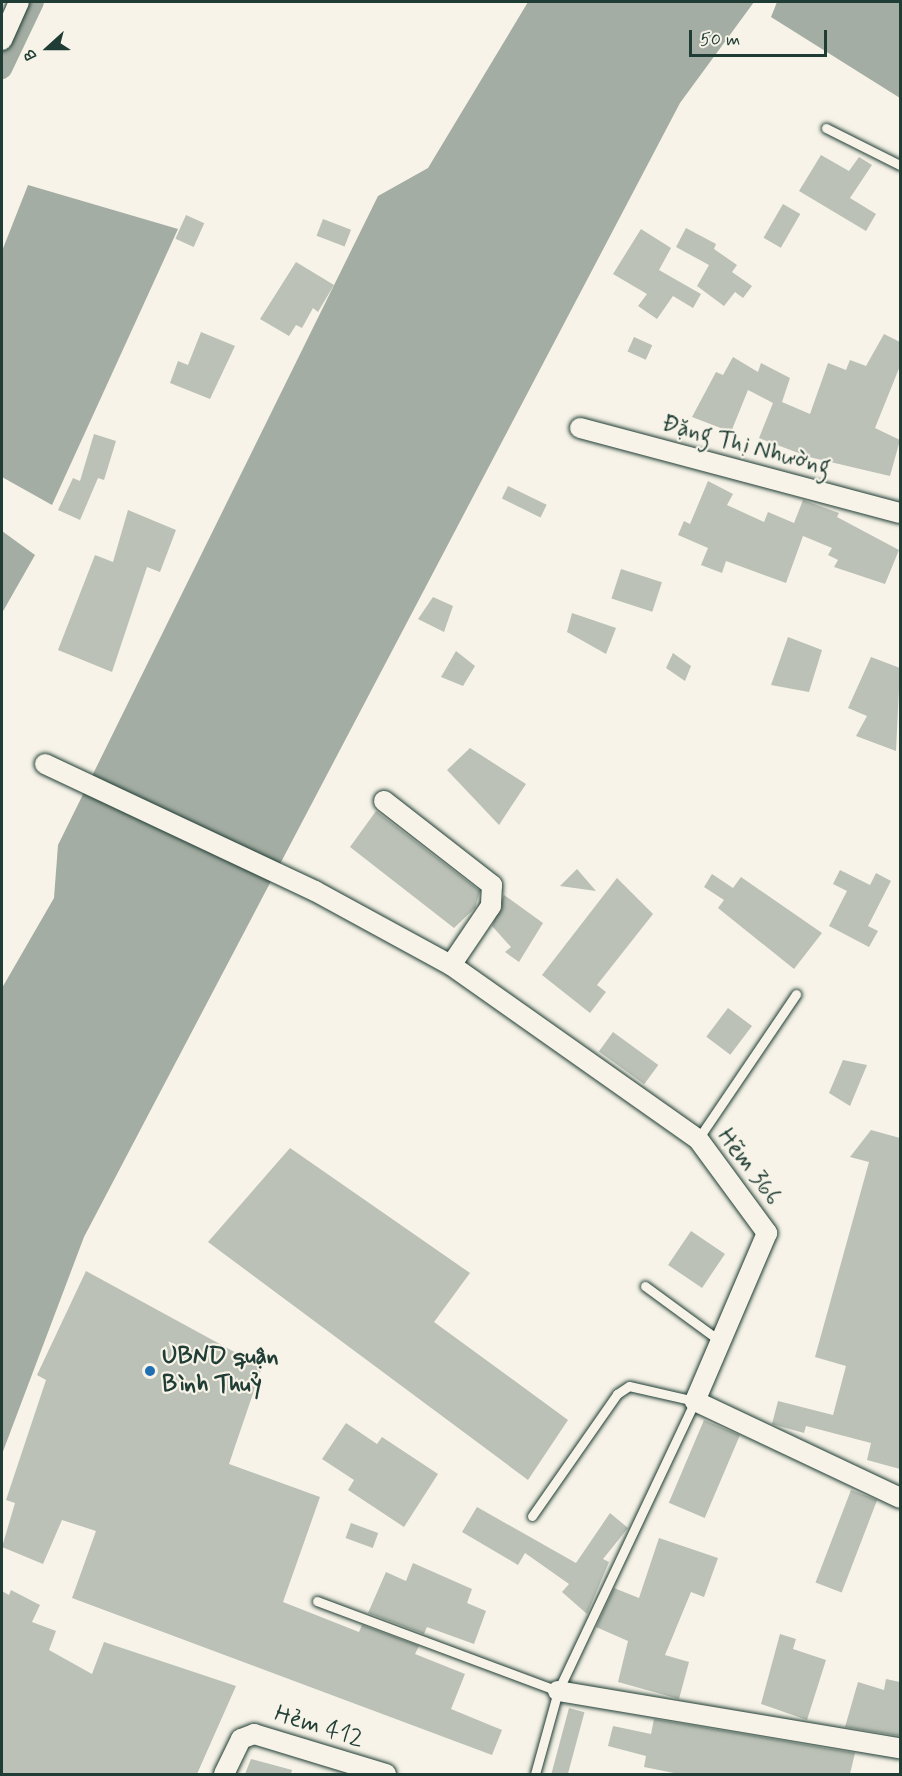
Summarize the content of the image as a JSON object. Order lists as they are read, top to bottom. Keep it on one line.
{"streets":{"street":["Đặng Thị Nhường","Hẽm 366","Hẻm 412"]},"places":["UBND quận Bình Thuỷ"],"scale_bar":"50 m","north":"left"}
